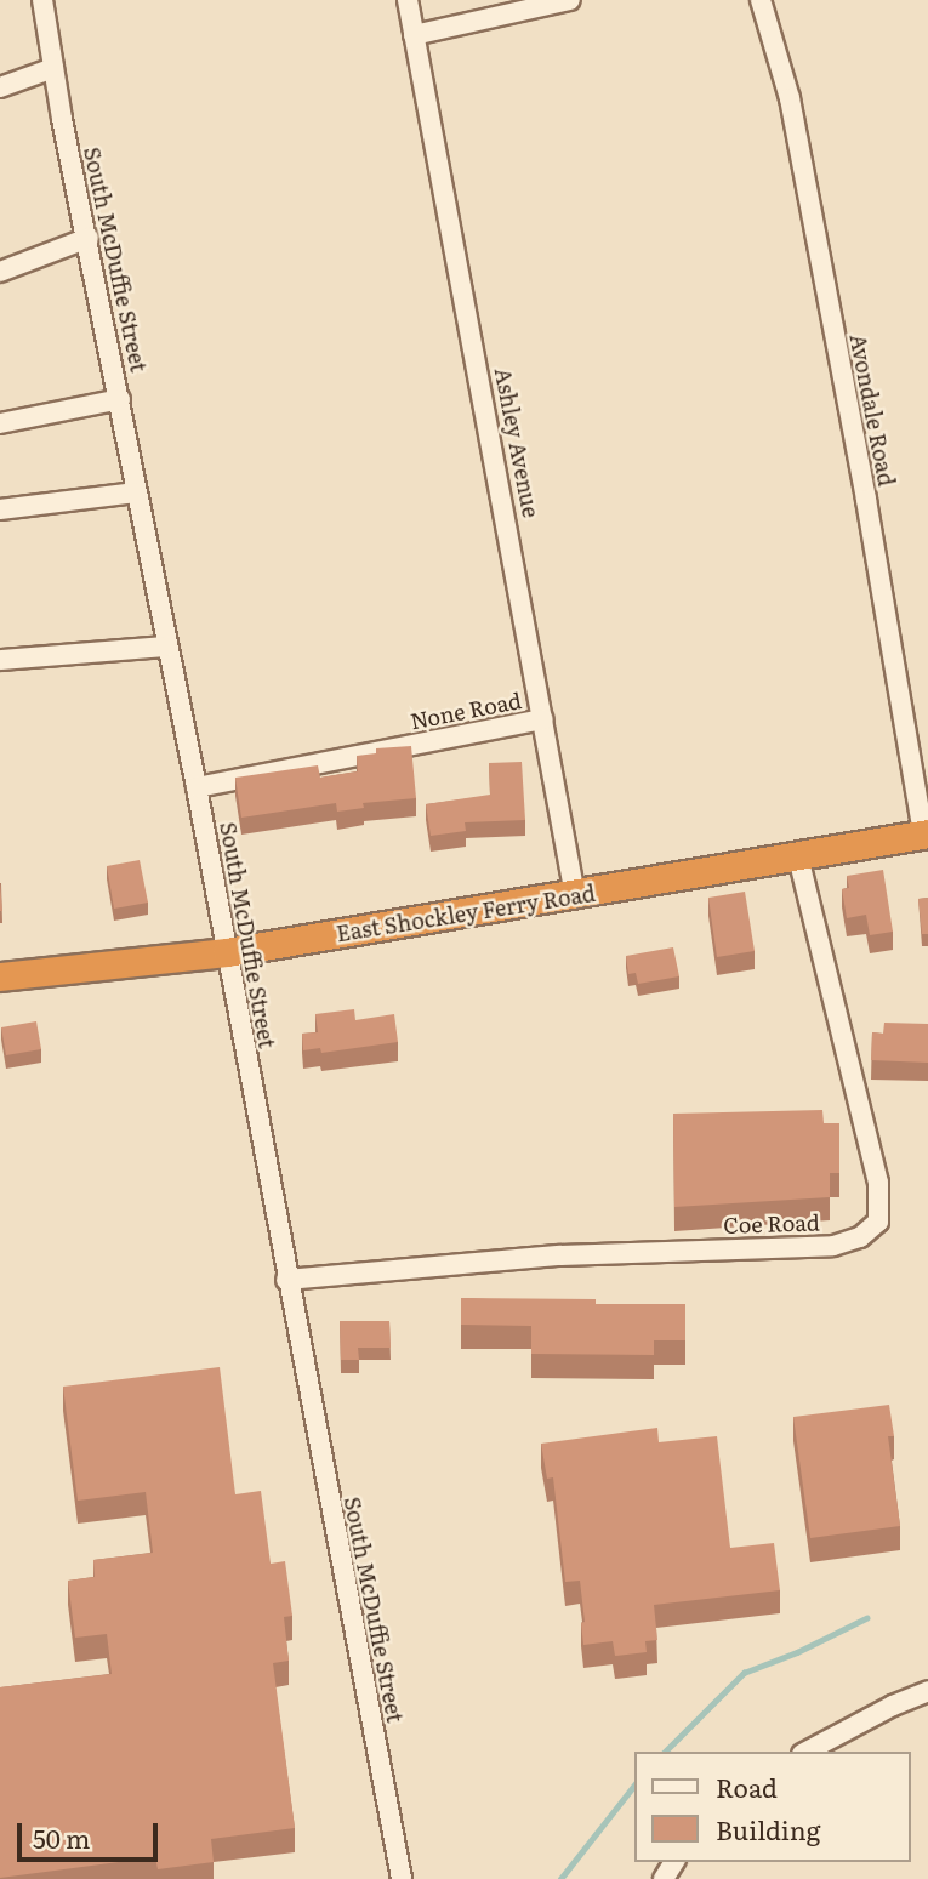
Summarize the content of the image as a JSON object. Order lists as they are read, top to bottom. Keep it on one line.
{"streets":{"highway":["East Shockley Ferry Road"],"street":["South McDuffie Street","Avondale Road","Ashley Avenue","None Road","Coe Road"]},"crossings":[["South McDuffie Street","None Road"],["South McDuffie Street","East Shockley Ferry Road"],["South McDuffie Street","Coe Road"],["Avondale Road","East Shockley Ferry Road"],["Ashley Avenue","None Road"],["Ashley Avenue","East Shockley Ferry Road"],["East Shockley Ferry Road","Coe Road"]],"legend":["Road","Building"],"scale_bar":"50 m"}
